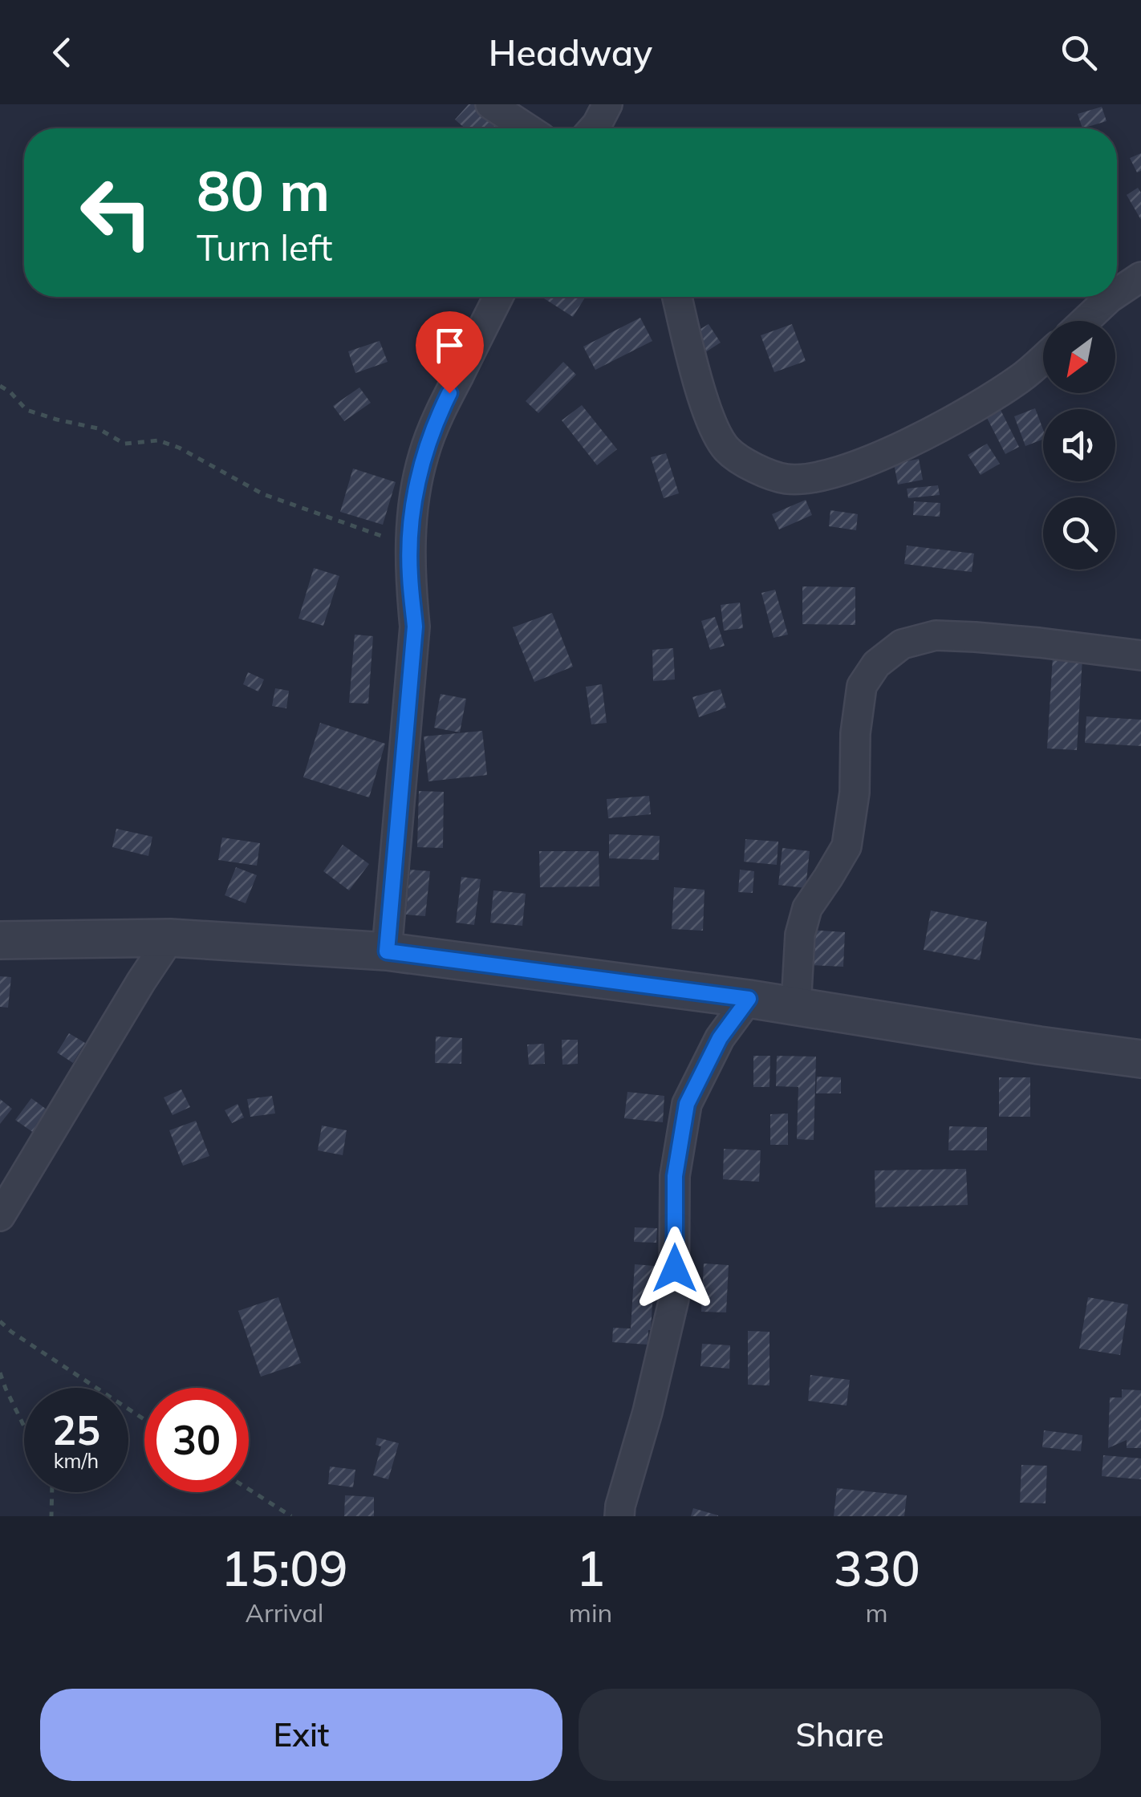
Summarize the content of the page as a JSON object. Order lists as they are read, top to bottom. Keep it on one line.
{"north":"bottom left","page":{"header":"Headway","turn":["80 m","Turn left"],"speed":"25 km/h","limit":"30","eta":["15:09","Arrival","1","min","330","m"],"buttons":["Exit","Share"]}}
